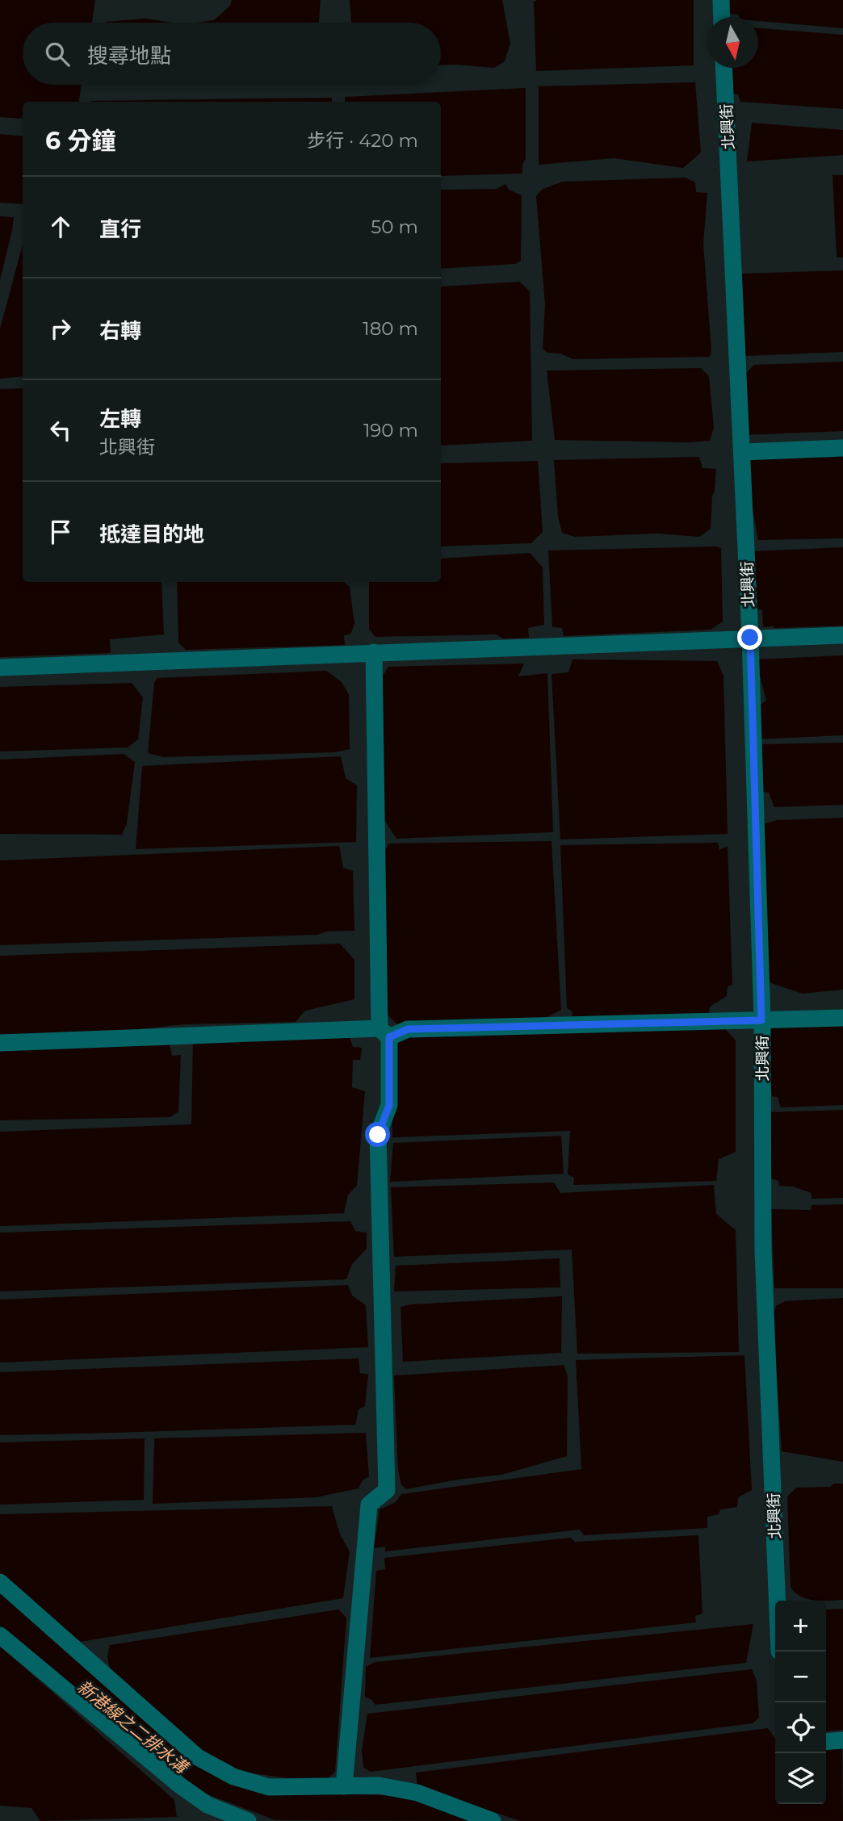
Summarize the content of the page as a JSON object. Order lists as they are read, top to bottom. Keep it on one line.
{"streets":{"street":["北興街"]},"water":["新港線之二排水溝"],"north":"bottom","page":{"search":"搜尋地點","heading":["6 分鐘","步行 · 420 m"],"list":[["直行","50 m"],["右轉","180 m"],["左轉","北興街","190 m"],"抵達目的地"],"map_buttons":["+","−"]}}
